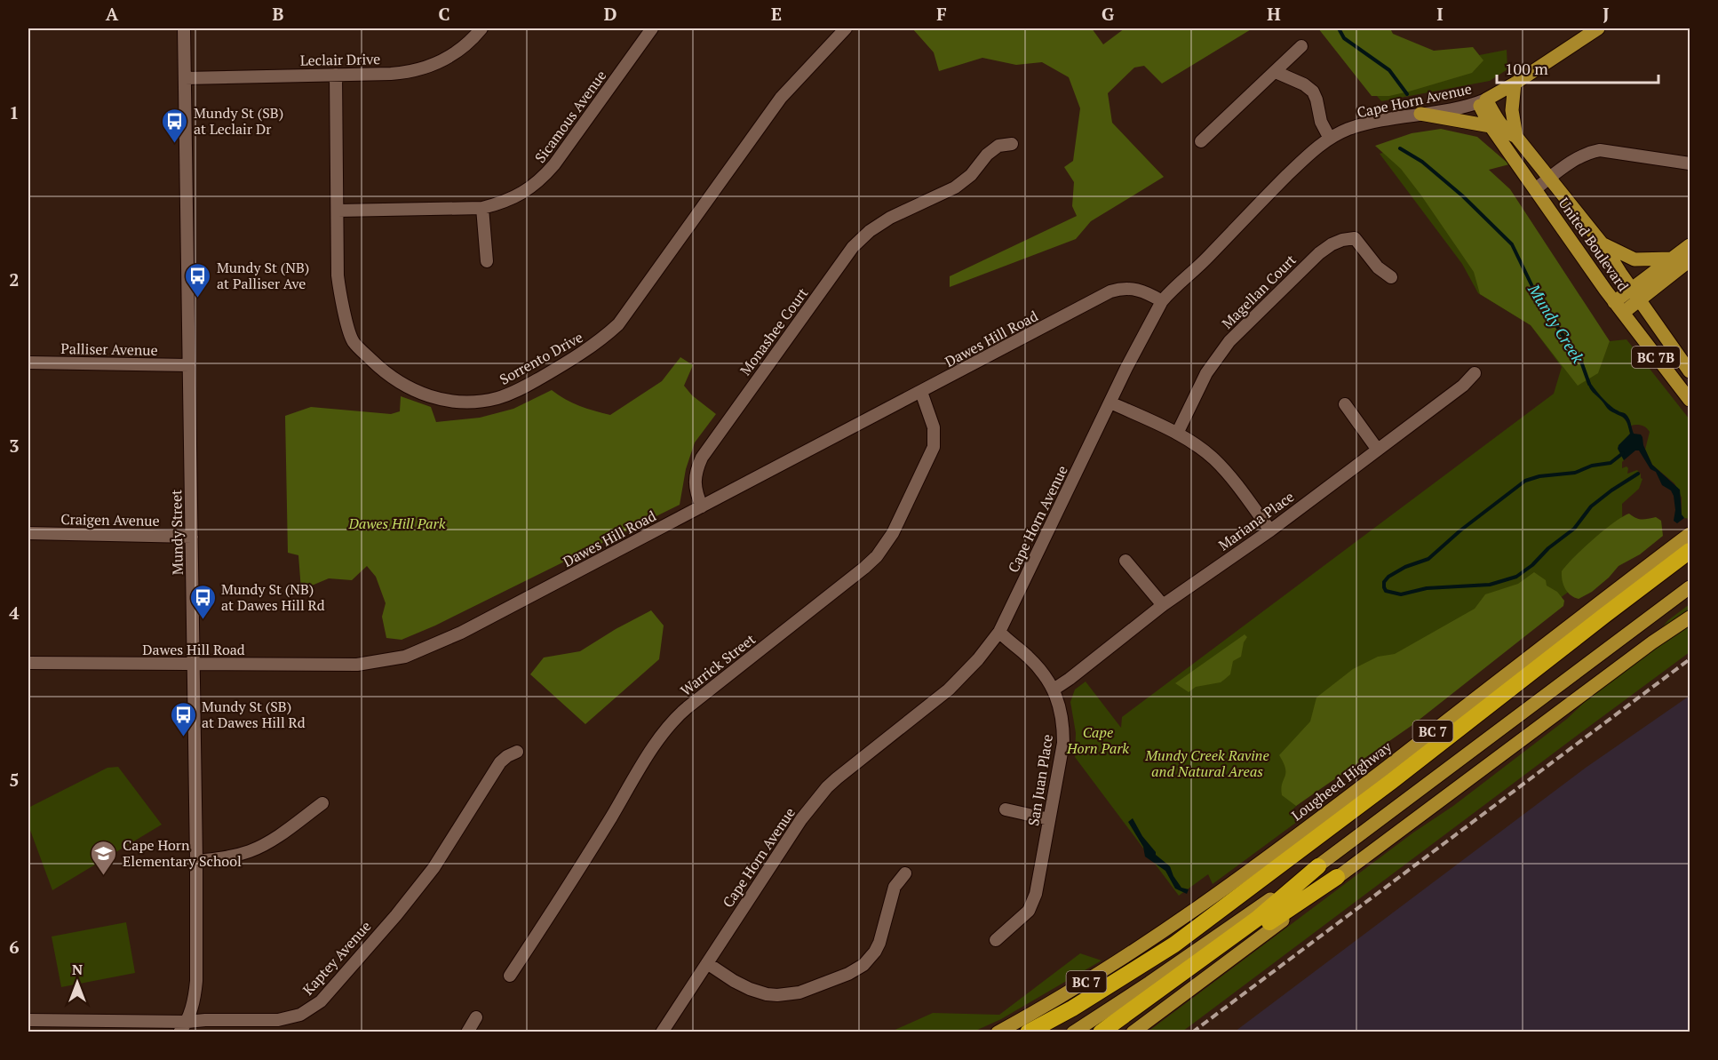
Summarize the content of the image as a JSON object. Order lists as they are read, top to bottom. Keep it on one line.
{"streets":{"main road":["United Boulevard","BC 7B","BC 7","Lougheed Highway"],"street":["Leclair Drive","Cape Horn Avenue","Sicamous Avenue","Magellan Court","Monashee Court","Dawes Hill Road","Palliser Avenue","Sorrento Drive","Craigen Avenue","Mariana Place","Mundy Street","Warrick Street","San Juan Place","Kaptey Avenue"]},"crossings":[["Leclair Drive","Sorrento Drive"],["Leclair Drive","Mundy Street"],["Cape Horn Avenue","United Boulevard"],["Cape Horn Avenue","Dawes Hill Road"],["Cape Horn Avenue","San Juan Place"],["Sicamous Avenue","Sorrento Drive"],["Monashee Court","Dawes Hill Road"],["Dawes Hill Road","Mundy Street"],["Dawes Hill Road","Warrick Street"],["Palliser Avenue","Mundy Street"],["Craigen Avenue","Mundy Street"],["Mariana Place","San Juan Place"],["Mundy Street","Kaptey Avenue"]],"water":["Mundy Creek"],"parks":["Dawes Hill Park","Cape Horn Park","Mundy Creek Ravine and Natural Areas"],"places":{"bus stop":["Mundy St (SB) at Leclair Dr","Mundy St (NB) at Palliser Ave","Mundy St (NB) at Dawes Hill Rd","Mundy St (SB) at Dawes Hill Rd"],"school or university":["Cape Horn Elementary School"]},"scale_bar":"100 m","north":"top","grid":{"columns":["A","B","C","D","E","F","G","H","I","J"],"rows":["1","2","3","4","5","6"]}}
